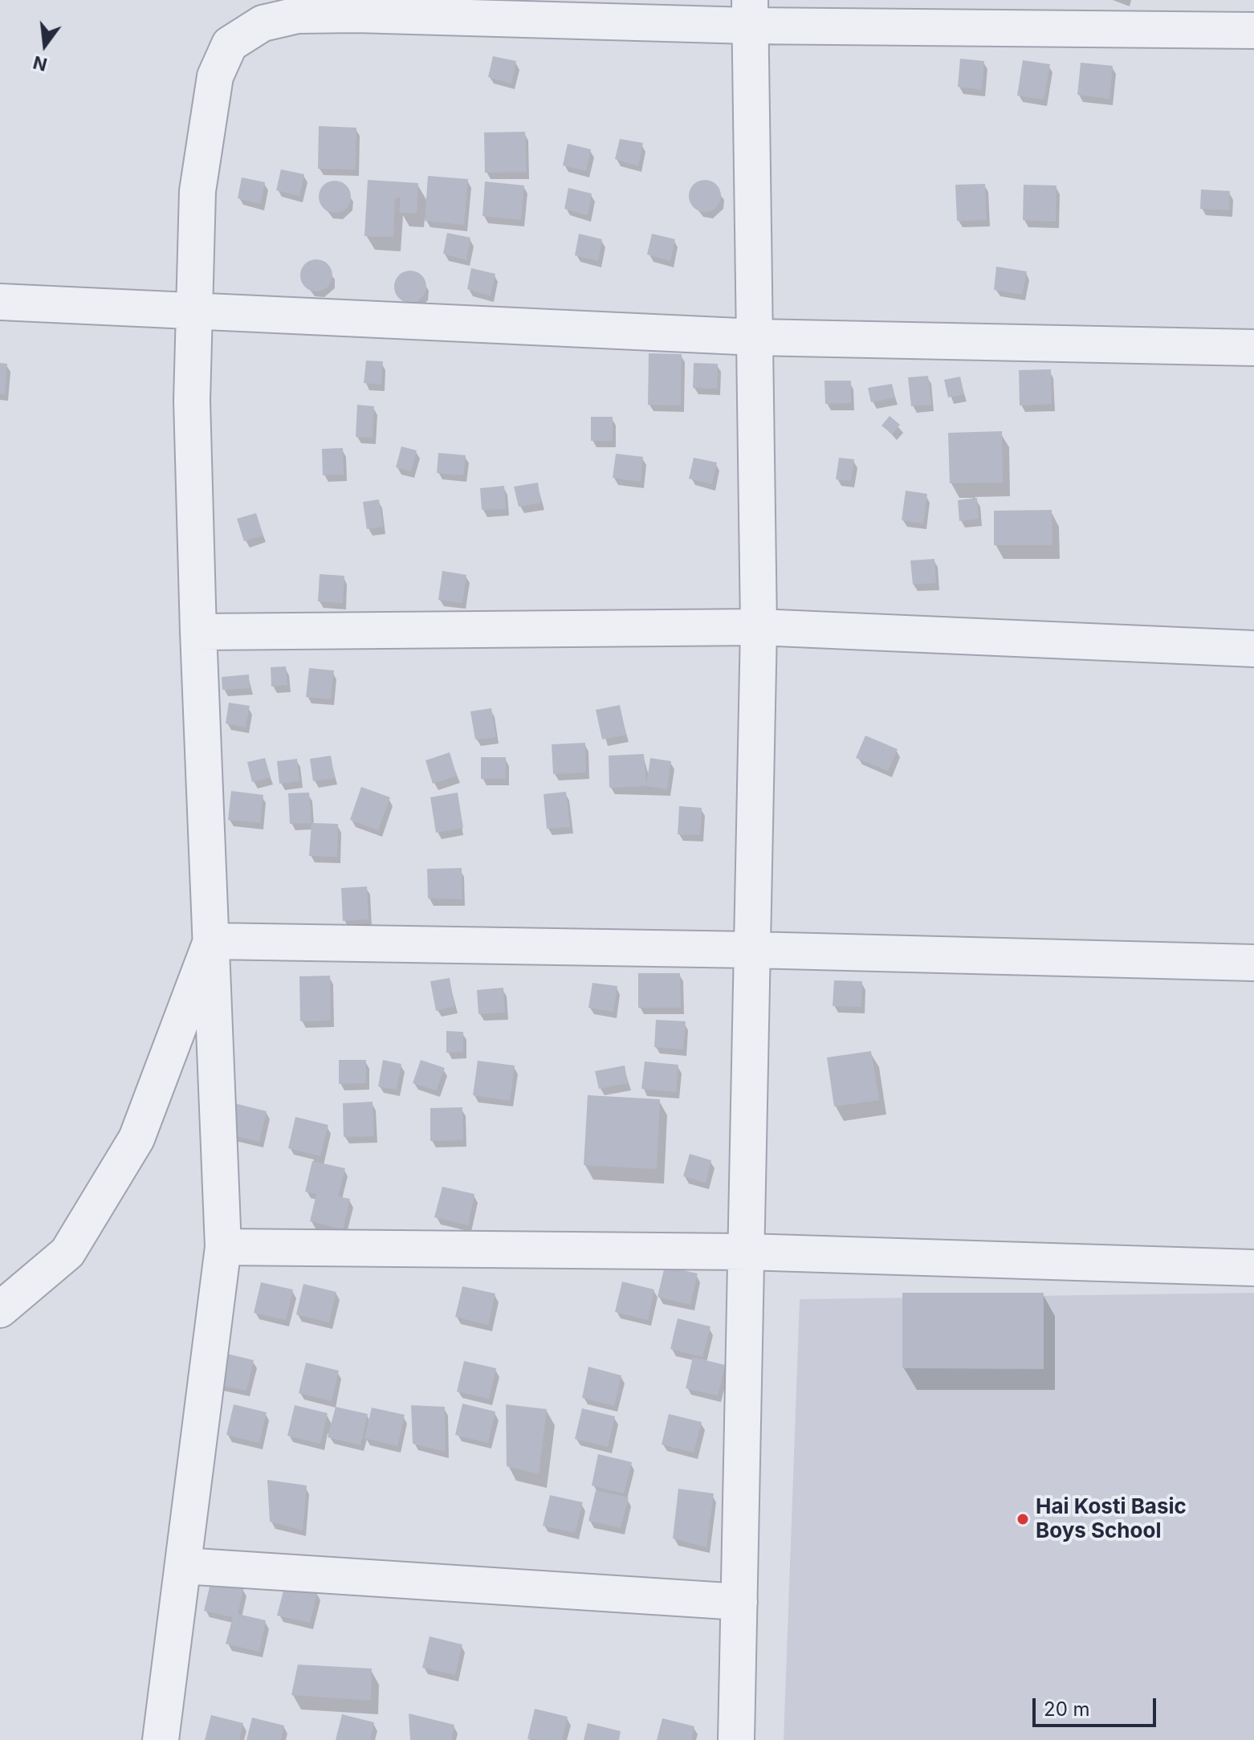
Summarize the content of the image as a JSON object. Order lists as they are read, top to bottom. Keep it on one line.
{"places":["Hai Kosti Basic Boys School"],"scale_bar":"20 m","north":"bottom"}
